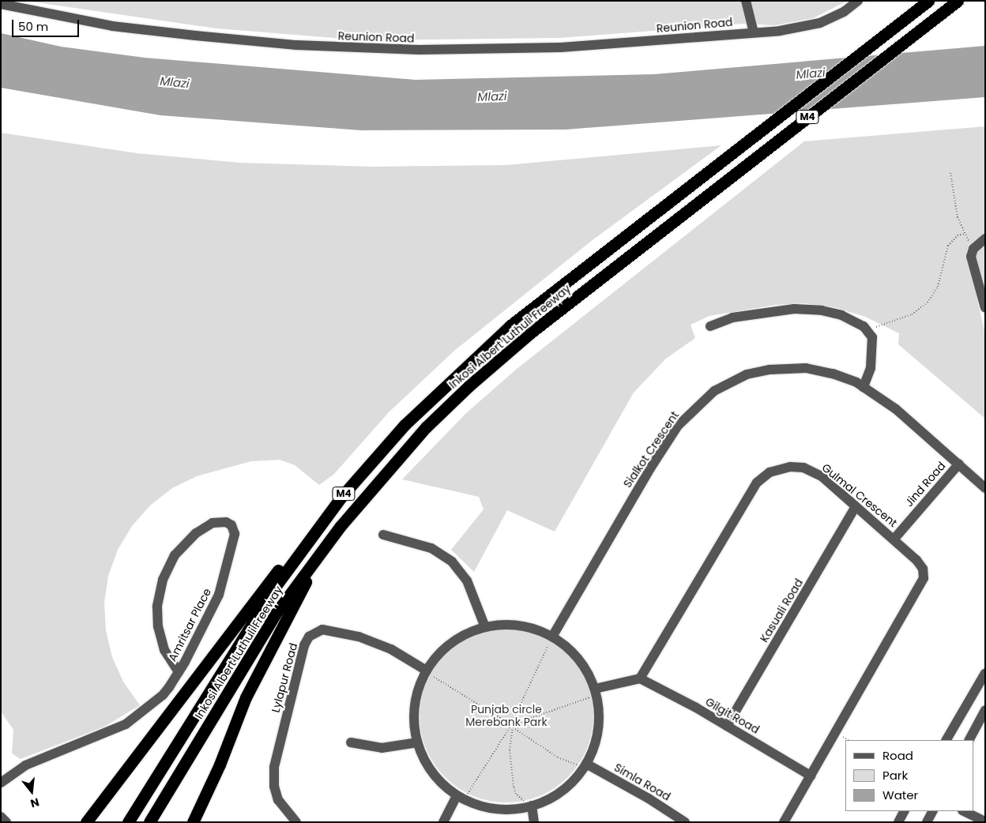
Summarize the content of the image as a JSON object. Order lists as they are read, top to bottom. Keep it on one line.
{"streets":{"highway":["M4","Inkosi Albert Luthuli Freeway"],"street":["Reunion Road","Sialkot Crescent","Jind Road","Gulmal Crescent","Kasuali Road","Amritsar Place","Lylapur Road","Gilgit Road","Simla Road"]},"crossings":[["Sialkot Crescent","Jind Road"],["Jind Road","Gulmal Crescent"],["Gulmal Crescent","Kasuali Road"],["Gulmal Crescent","Gilgit Road"],["Kasuali Road","Gilgit Road"]],"water":["Mlazi"],"parks":["Punjab circle Merebank Park"],"legend":["Road","Park","Water"],"scale_bar":"50 m","north":"bottom"}
